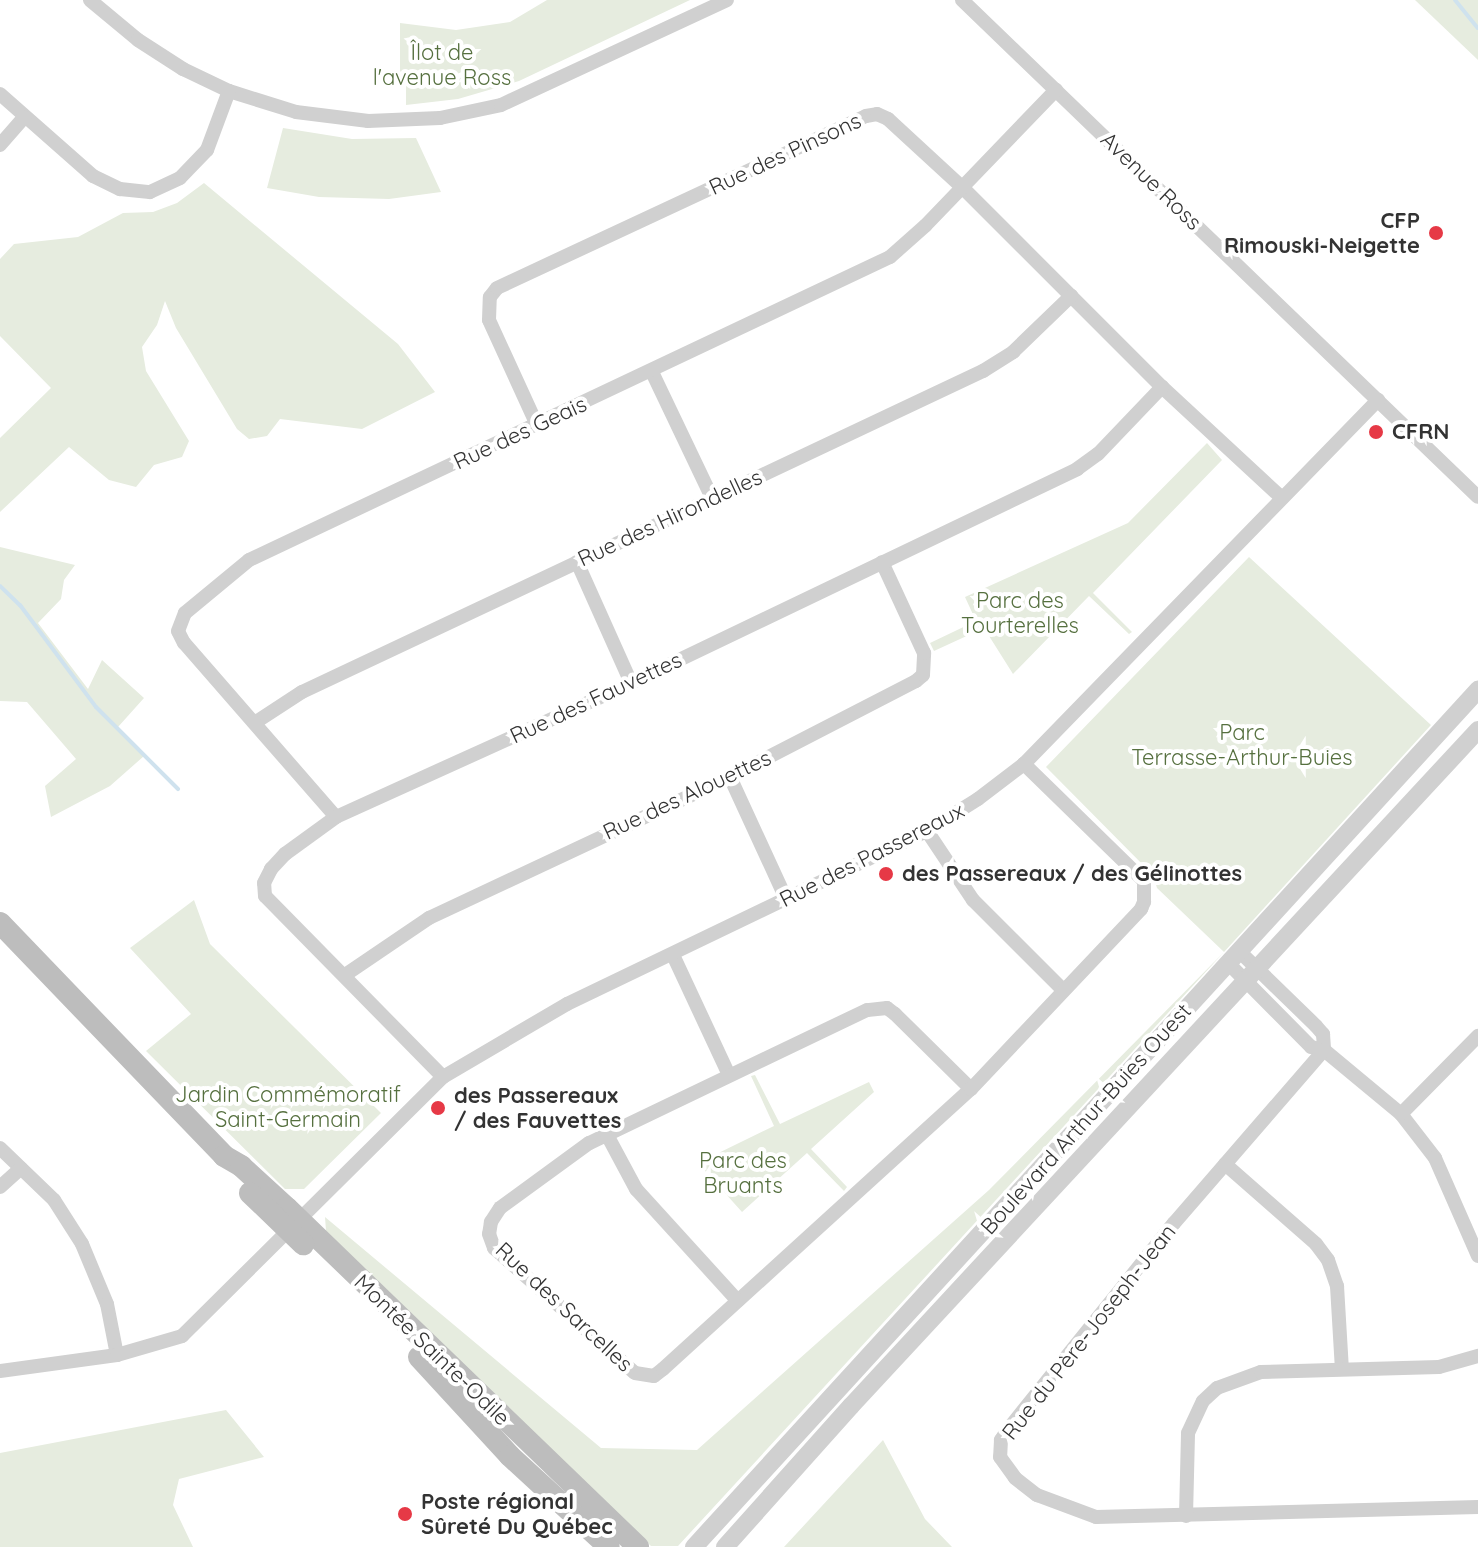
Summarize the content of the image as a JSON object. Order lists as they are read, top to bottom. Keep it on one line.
{"streets":{"main road":["Montée Sainte-Odile"],"street":["Rue des Pinsons","Avenue Ross","Rue des Geais","Rue des Hirondelles","Rue des Fauvettes","Rue des Alouettes","Rue des Passereaux","Boulevard Arthur-Buies Ouest","Rue des Sarcelles","Rue du Père-Joseph-Jean"]},"crossings":[["Rue des Pinsons","Rue des Geais"],["Rue des Pinsons","Rue des Hirondelles"],["Rue des Pinsons","Rue des Fauvettes"],["Rue des Pinsons","Rue des Passereaux"],["Avenue Ross","Rue des Geais"],["Avenue Ross","Rue des Passereaux"],["Rue des Geais","Rue des Hirondelles"],["Rue des Geais","Rue des Fauvettes"],["Rue des Fauvettes","Rue des Alouettes"],["Rue des Fauvettes","Rue des Passereaux"],["Rue des Passereaux","Rue des Sarcelles"],["Rue des Passereaux","Montée Sainte-Odile"]],"parks":["Îlot de l'avenue Ross","Parc des Tourterelles","Parc Terrasse-Arthur-Buies","Jardin Commémoratif Saint-Germain","Parc des Bruants"],"places":["CFP Rimouski-Neigette","CFRN","des Passereaux / des Gélinottes","des Passereaux / des Fauvettes","Poste régional Sûreté Du Québec"]}
